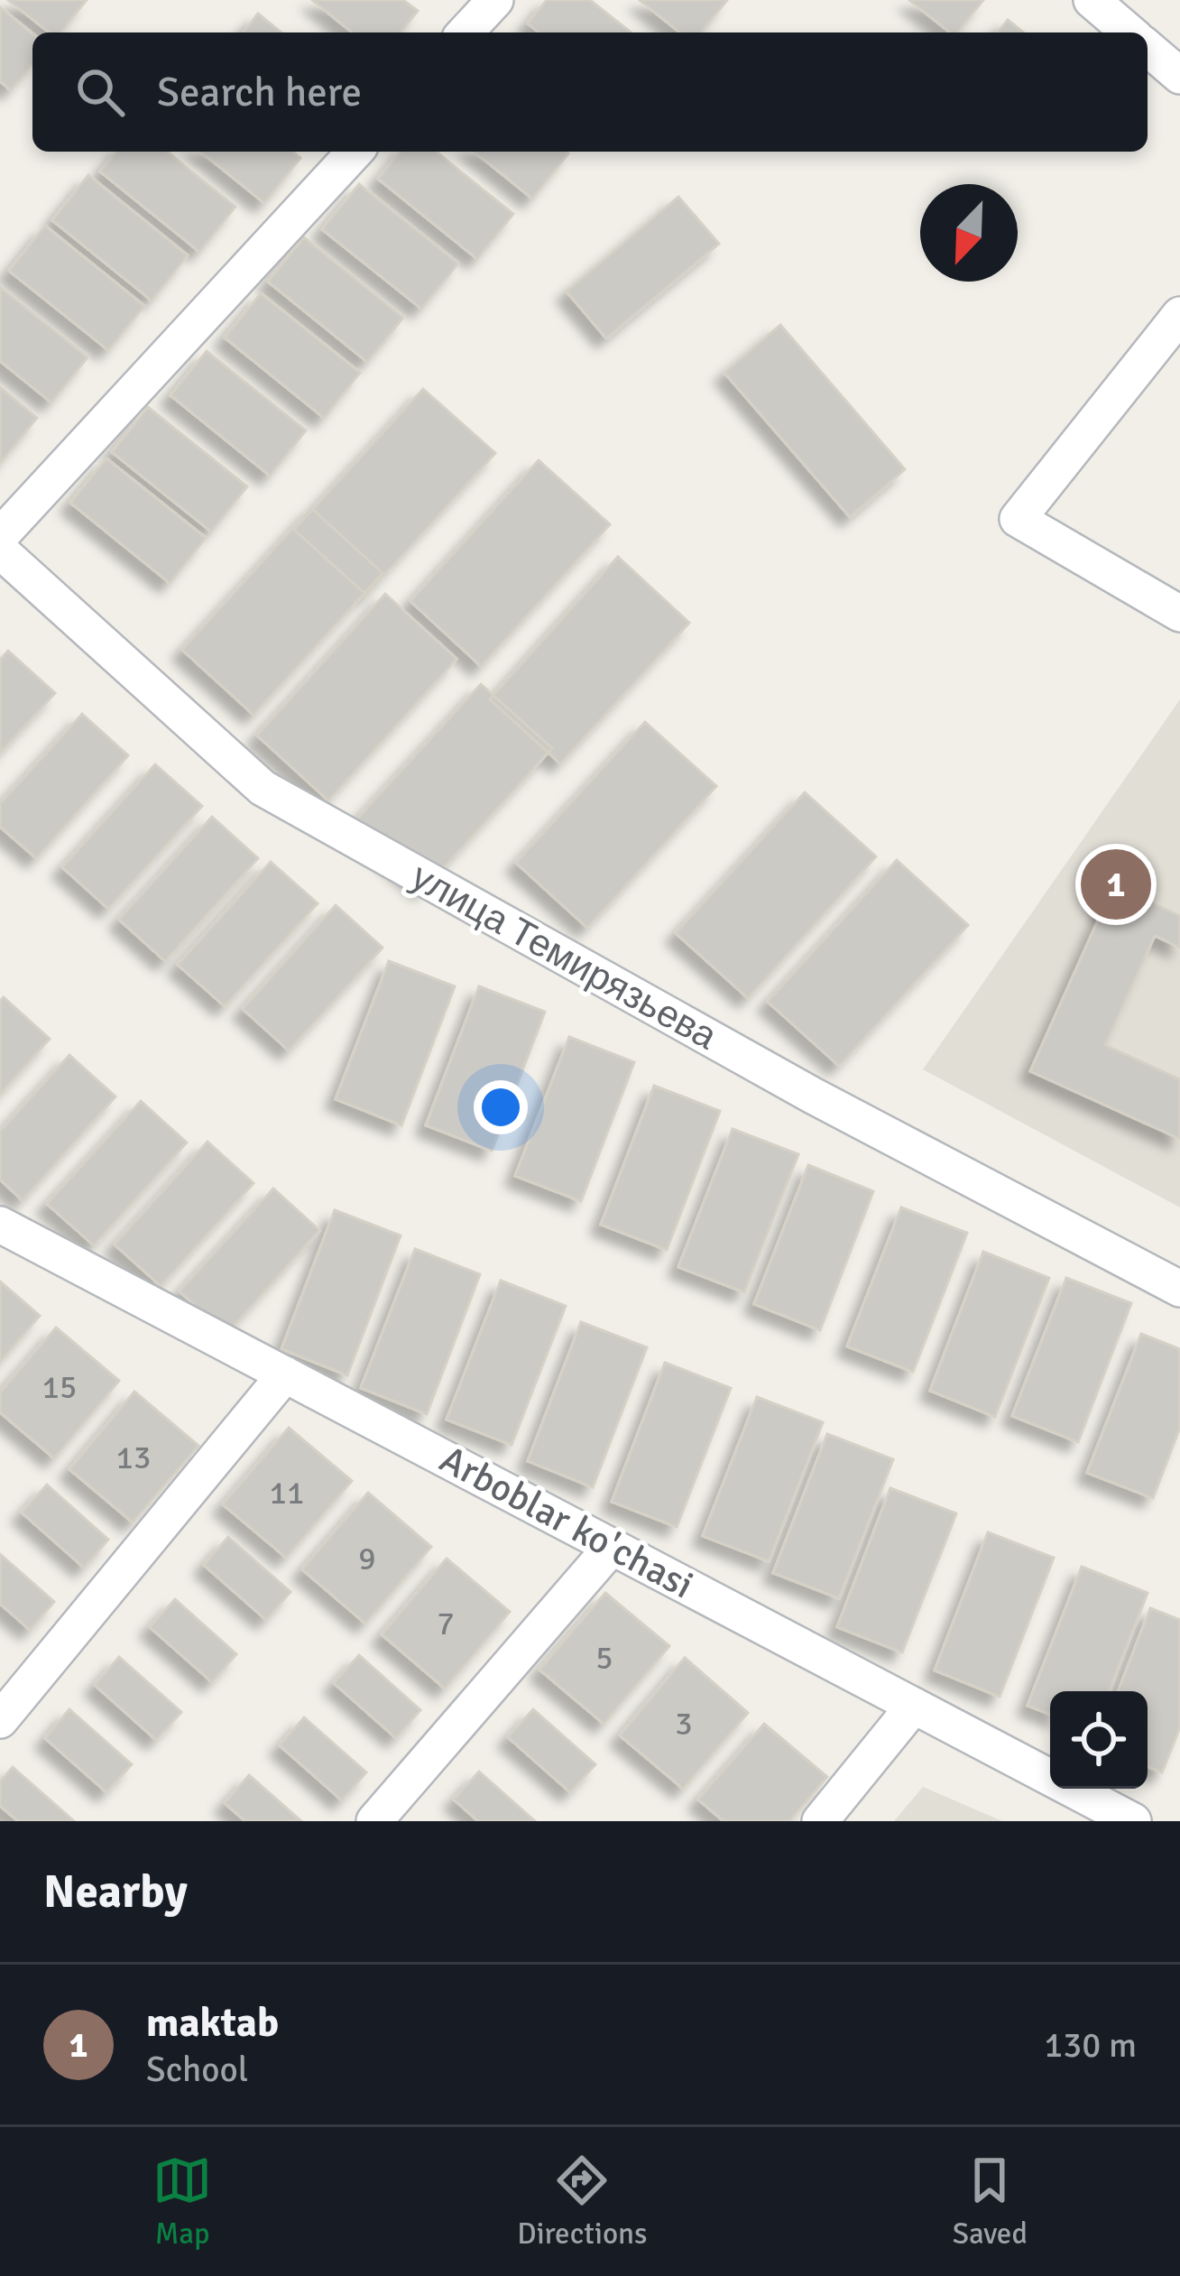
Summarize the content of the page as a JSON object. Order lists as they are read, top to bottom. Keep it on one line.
{"streets":{"street":["улица Темирязьева","Arboblar ko'chasi"]},"house_numbers":["15","13","11","9","7","5","3"],"north":"bottom left","page":{"search":"Search here","pins":"1","heading":"Nearby","list":[{"mark":"1","name":"maktab","note":"School","value":"130 m"}],"nav":["Map","Directions","Saved"]}}
